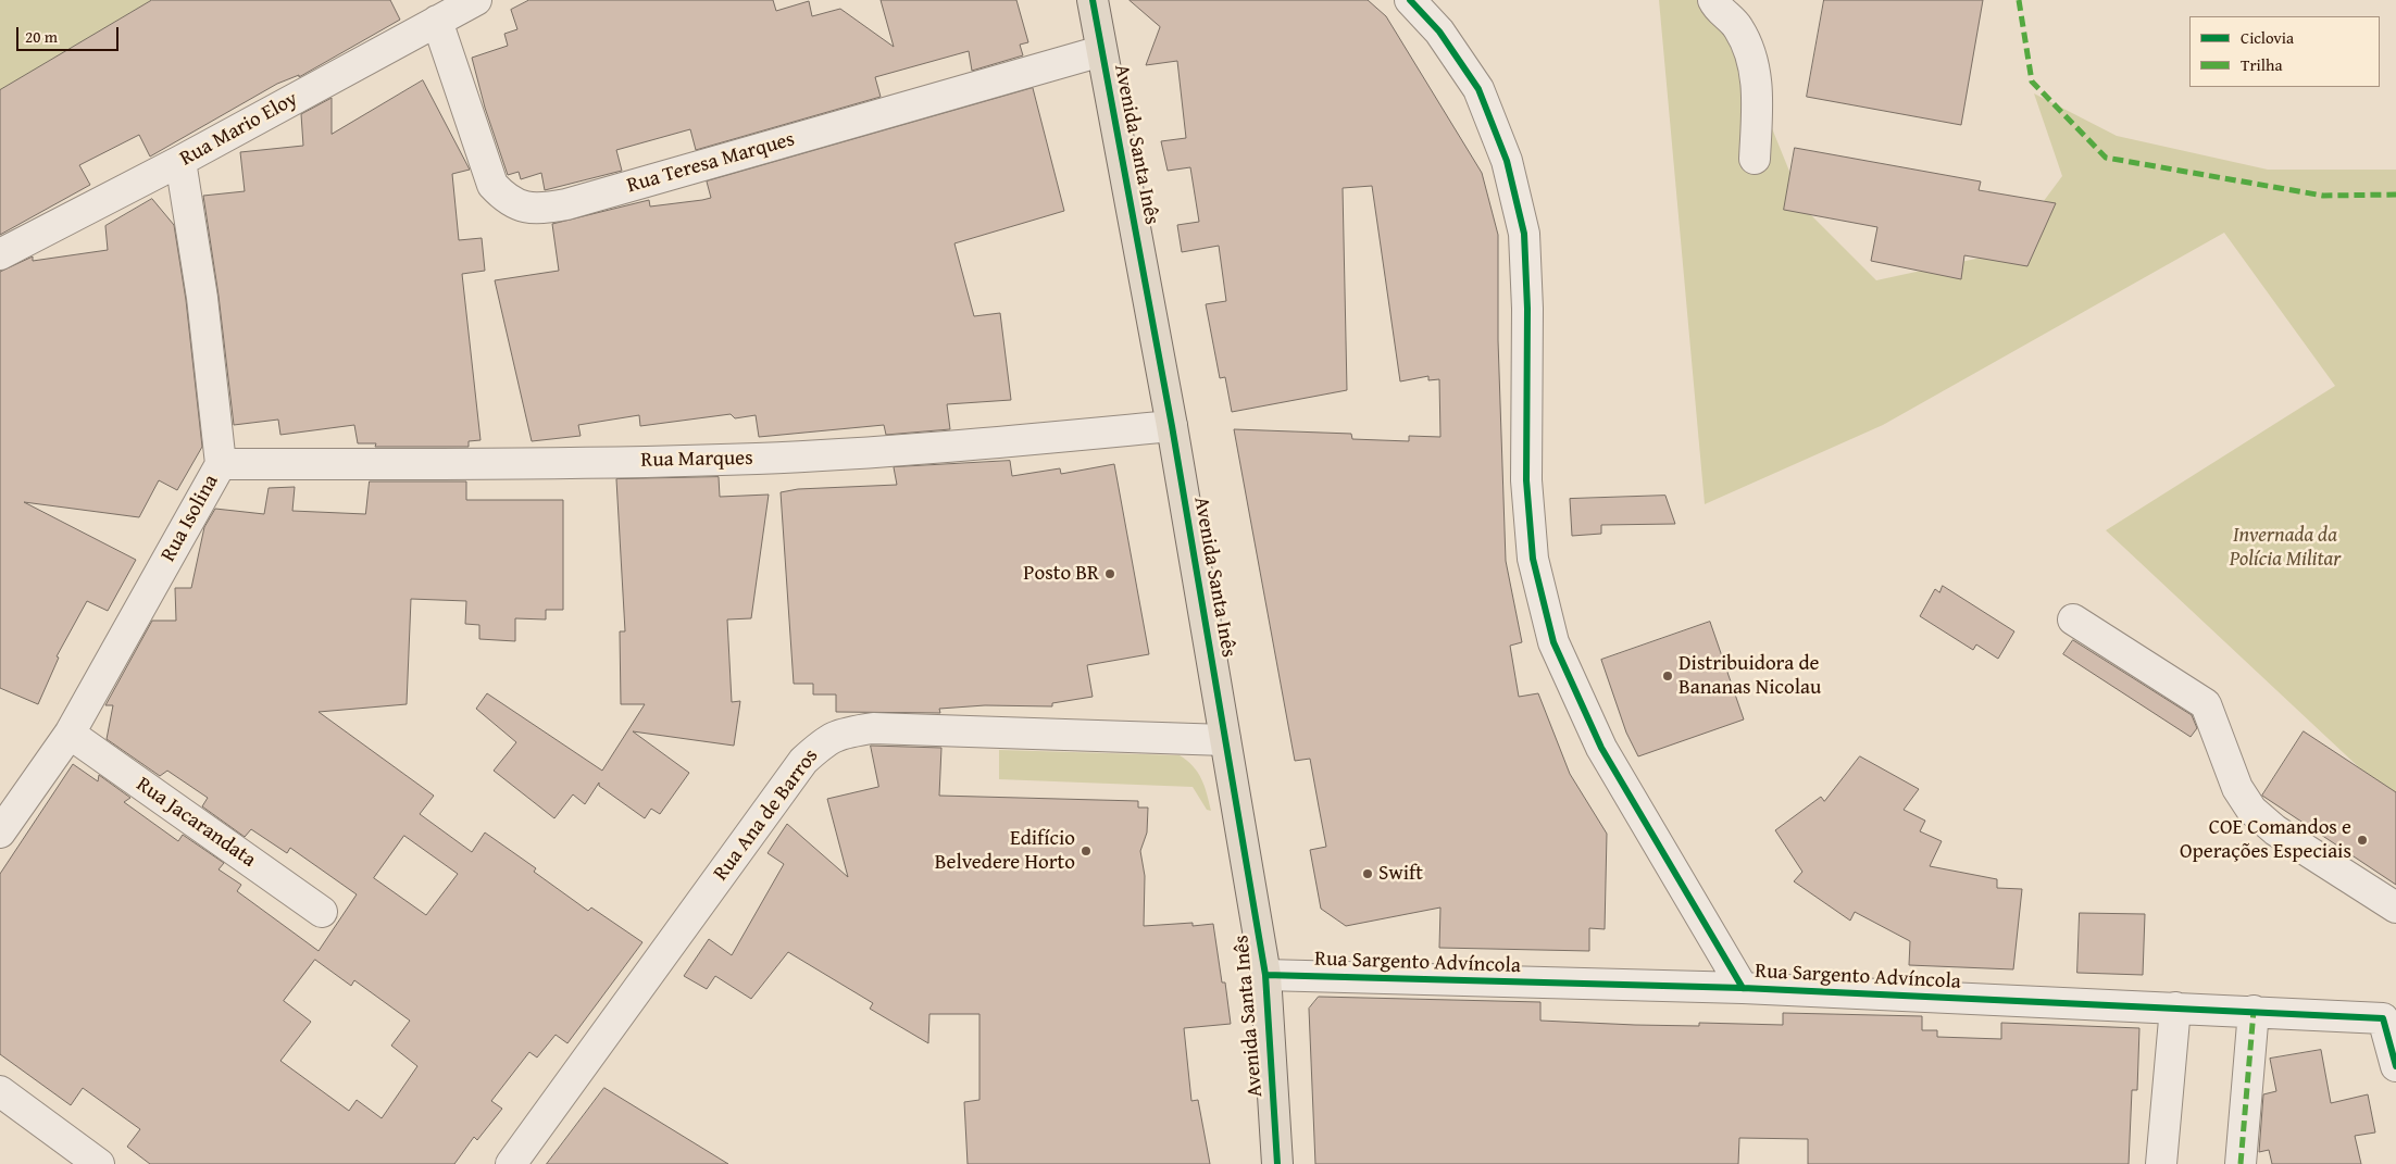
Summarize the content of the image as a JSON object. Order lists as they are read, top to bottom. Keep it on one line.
{"streets":{"main road":["Avenida Santa Inês"],"street":["Rua Mario Eloy","Rua Teresa Marques","Rua Marques","Rua Isolina","Rua Ana de Barros","Rua Jacarandata","Rua Sargento Advíncola"]},"crossings":[["Rua Mario Eloy","Rua Teresa Marques"],["Rua Mario Eloy","Rua Isolina"],["Avenida Santa Inês","Rua Teresa Marques"],["Avenida Santa Inês","Rua Marques"],["Avenida Santa Inês","Rua Ana de Barros"],["Avenida Santa Inês","Rua Sargento Advíncola"],["Rua Marques","Rua Isolina"],["Rua Isolina","Rua Jacarandata"]],"parks":["Invernada da Polícia Militar"],"places":["Posto BR","Distribuidora de Bananas Nicolau","COE Comandos e Operações Especiais","Edifício Belvedere Horto","Swift"],"legend":["Ciclovia","Trilha"],"scale_bar":"20 m"}
